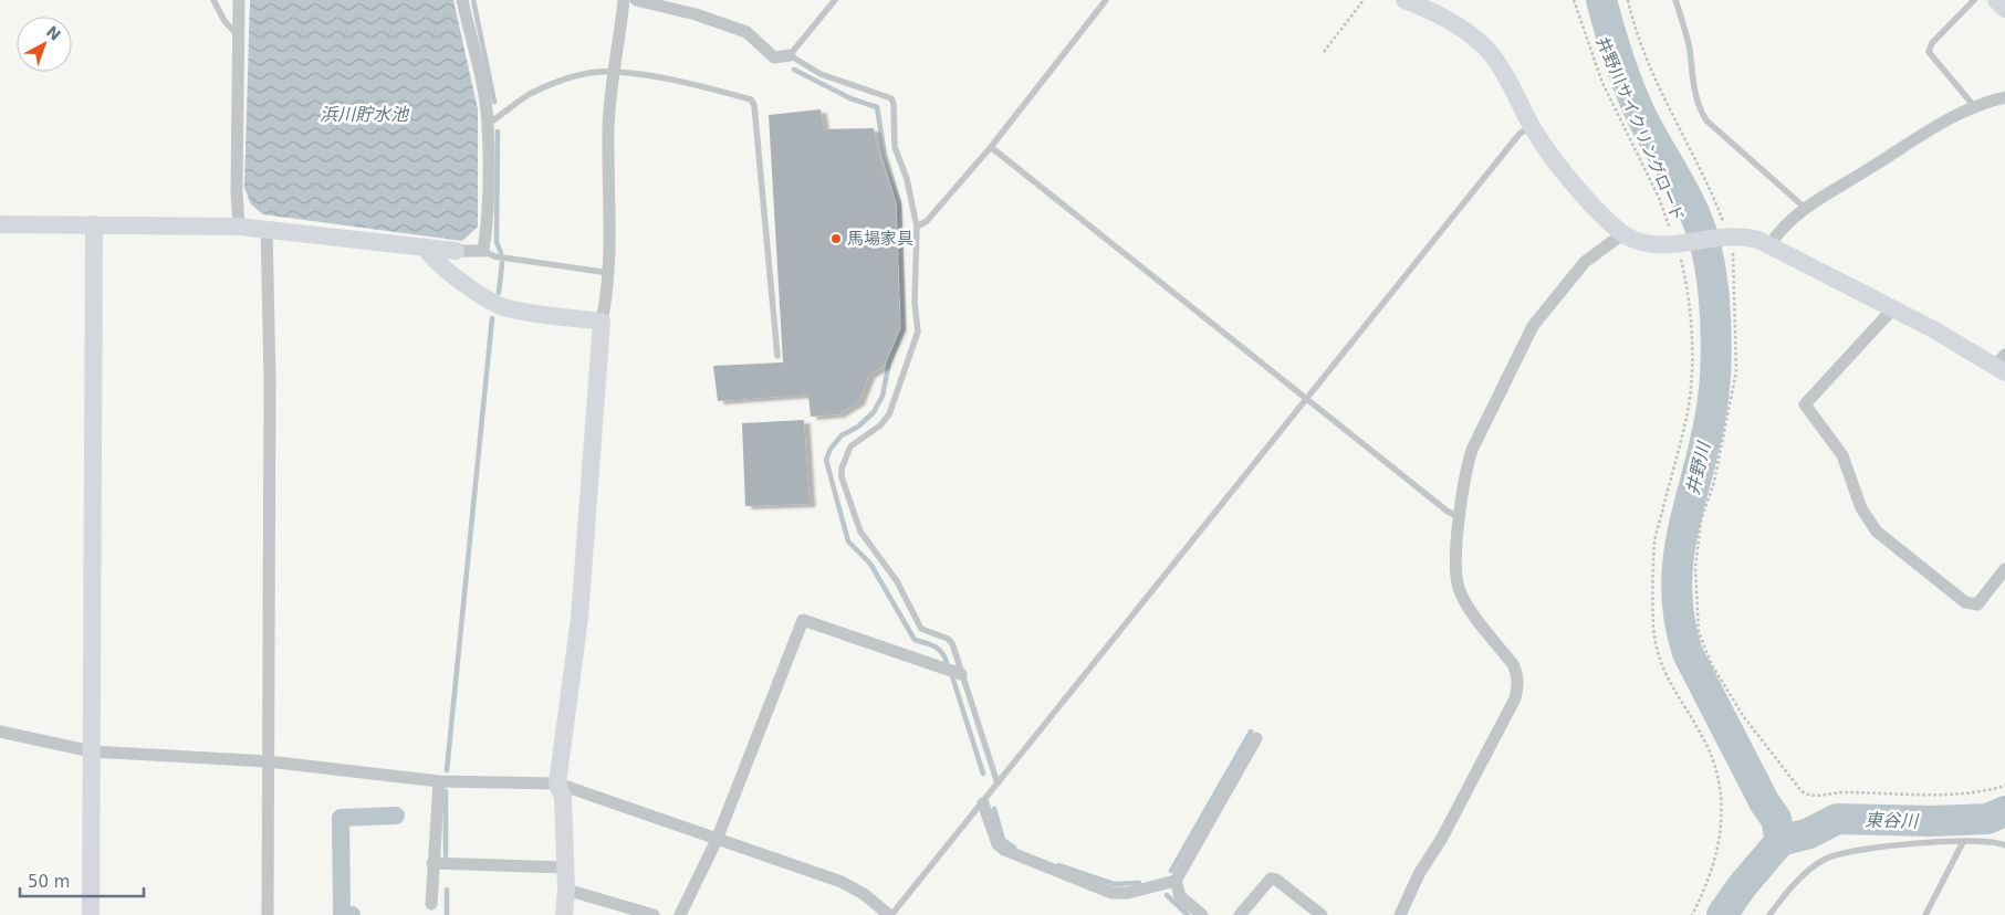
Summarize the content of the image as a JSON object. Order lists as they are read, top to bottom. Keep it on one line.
{"streets":{"path":["井野川サイクリングロード"]},"water":["浜川貯水池","井野川","東谷川"],"places":["馬場家具"],"scale_bar":"50 m","north":"top right"}
